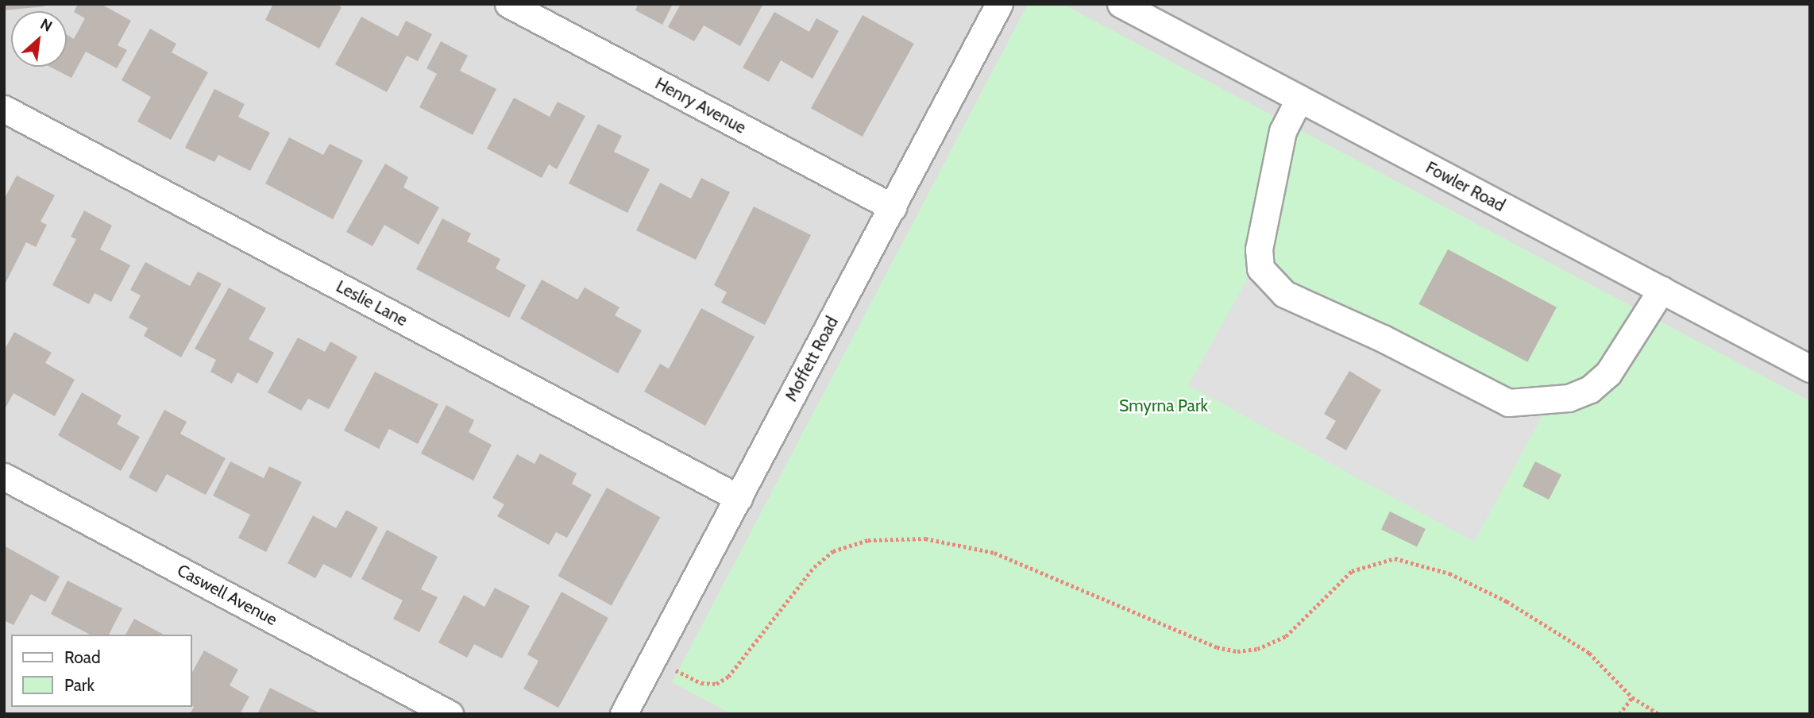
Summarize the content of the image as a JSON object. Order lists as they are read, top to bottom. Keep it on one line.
{"streets":{"street":["Henry Avenue","Fowler Road","Leslie Lane","Moffett Road","Caswell Avenue"]},"crossings":[["Henry Avenue","Moffett Road"],["Leslie Lane","Moffett Road"]],"parks":["Smyrna Park"],"legend":["Road","Park"],"north":"top right"}
